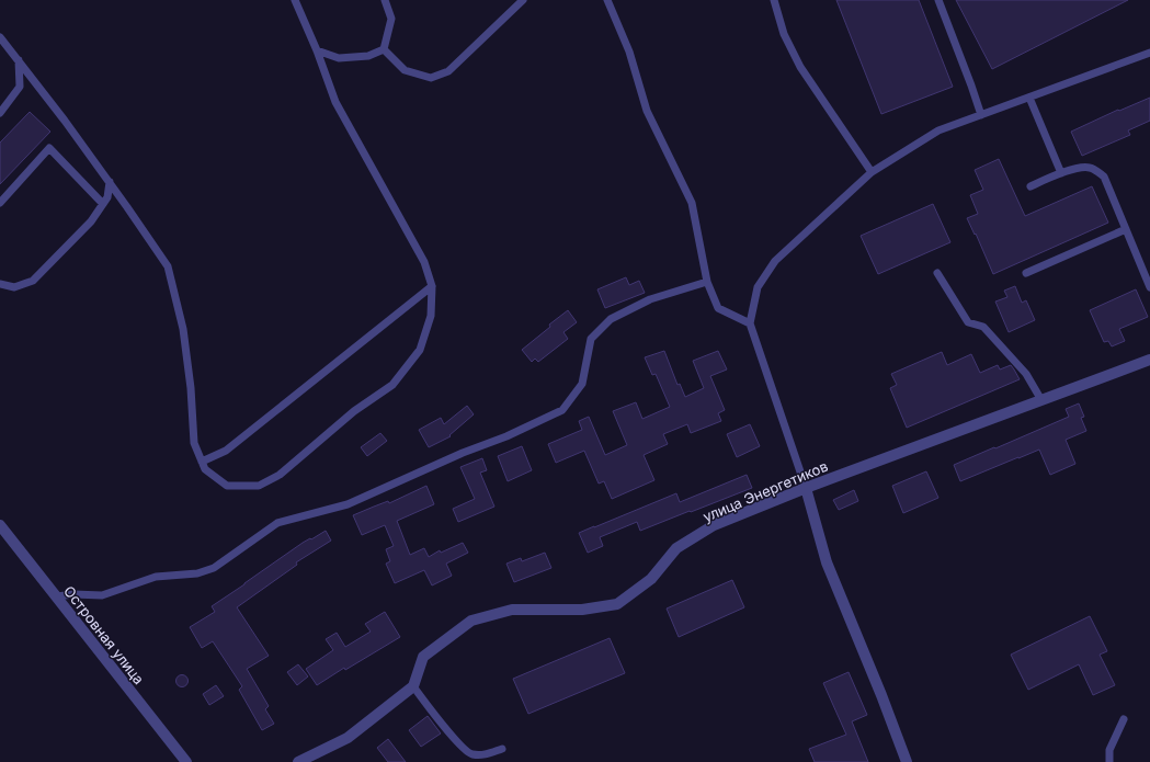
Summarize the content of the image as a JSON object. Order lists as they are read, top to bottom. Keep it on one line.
{"streets":{"street":["улица Энергетиков","Островная улица"]}}
